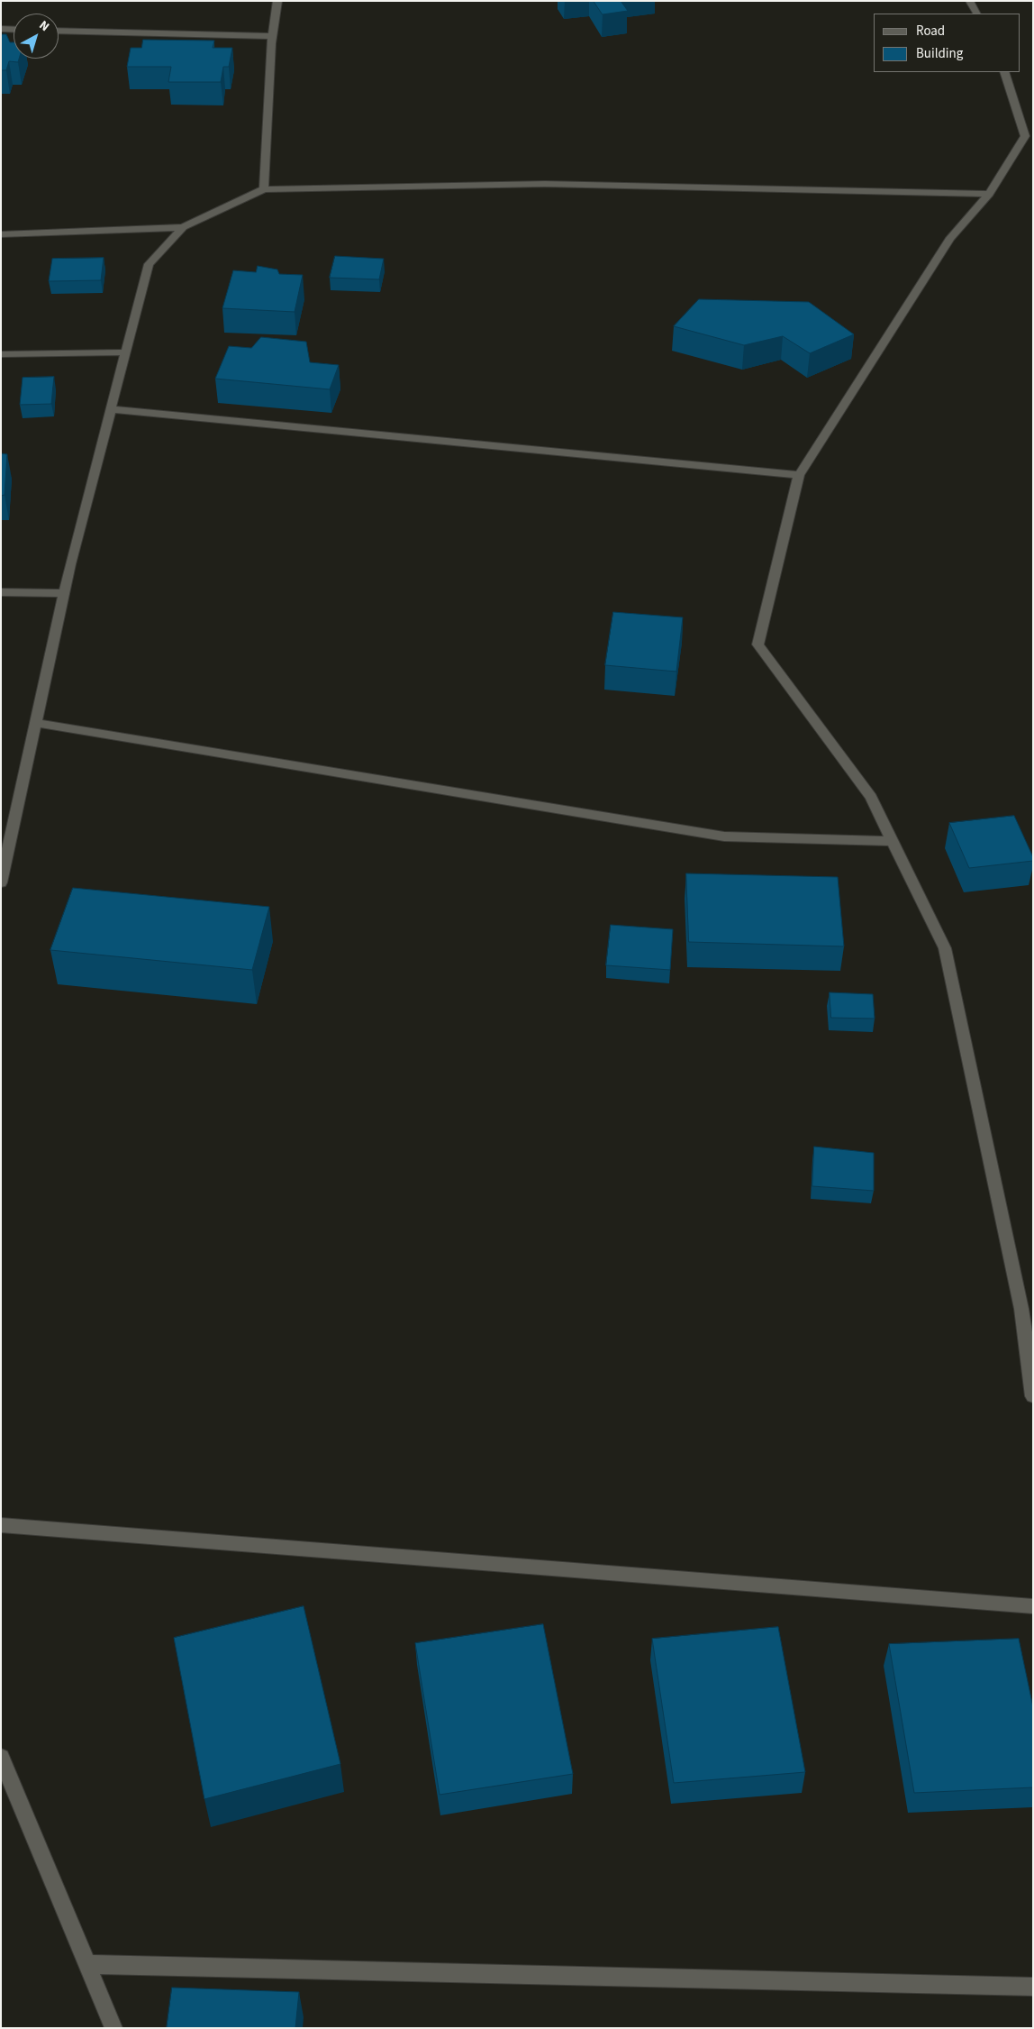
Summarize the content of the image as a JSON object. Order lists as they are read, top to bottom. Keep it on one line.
{"legend":["Road","Building"],"north":"top right"}
